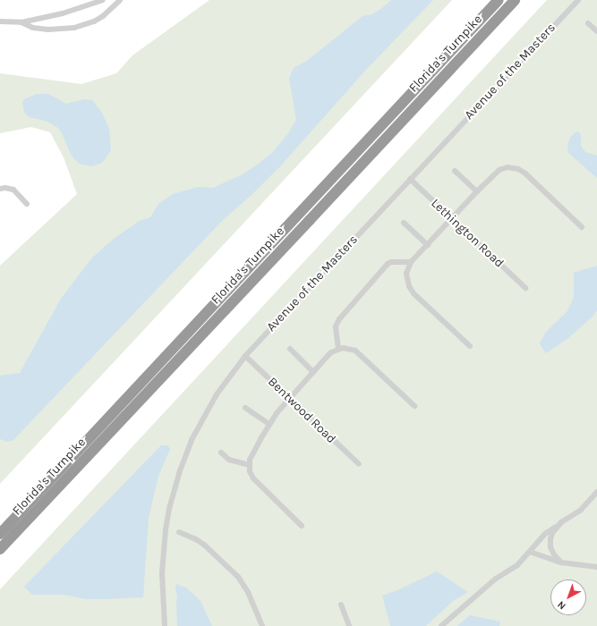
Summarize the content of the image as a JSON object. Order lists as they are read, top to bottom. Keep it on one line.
{"streets":{"highway":["Florida's Turnpike"],"street":["Avenue of the Masters","Lethington Road","Bentwood Road"]},"crossings":[["Avenue of the Masters","Lethington Road"],["Avenue of the Masters","Bentwood Road"]],"north":"bottom left"}
